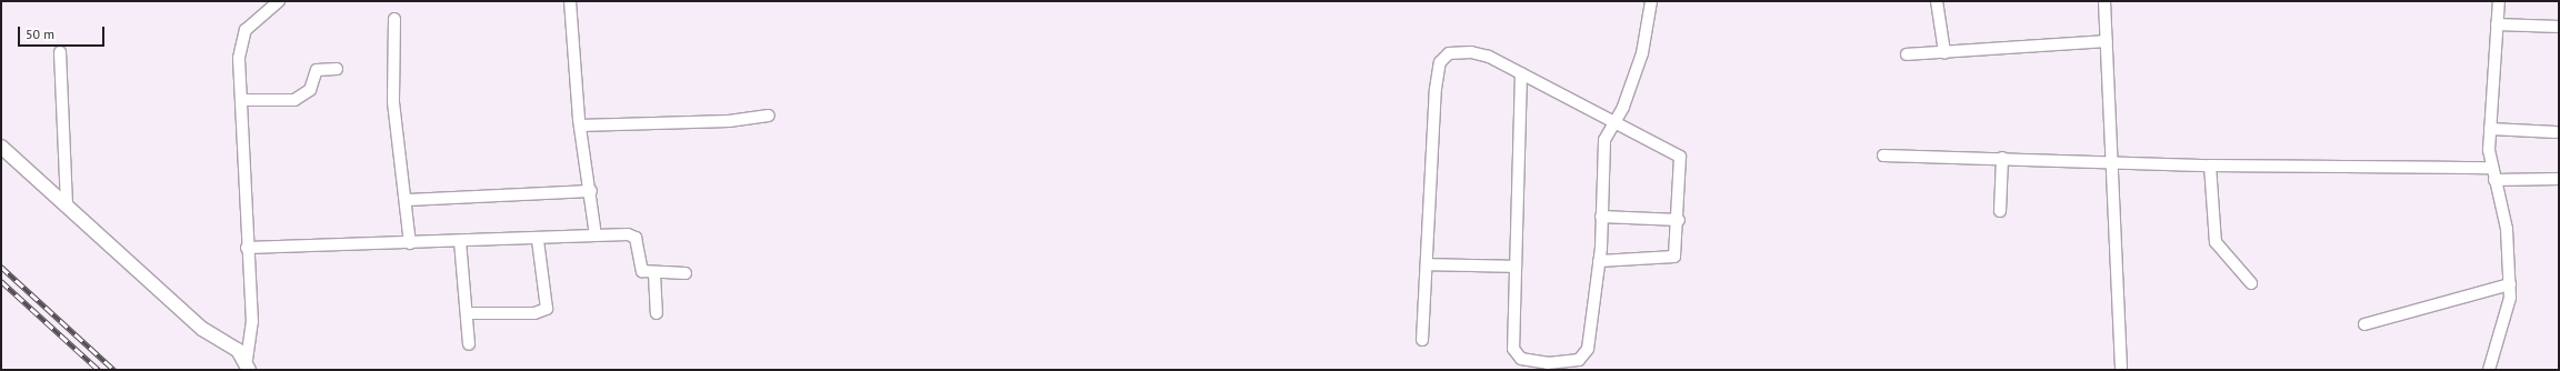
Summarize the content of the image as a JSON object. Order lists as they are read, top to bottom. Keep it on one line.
{"scale_bar":"50 m"}
